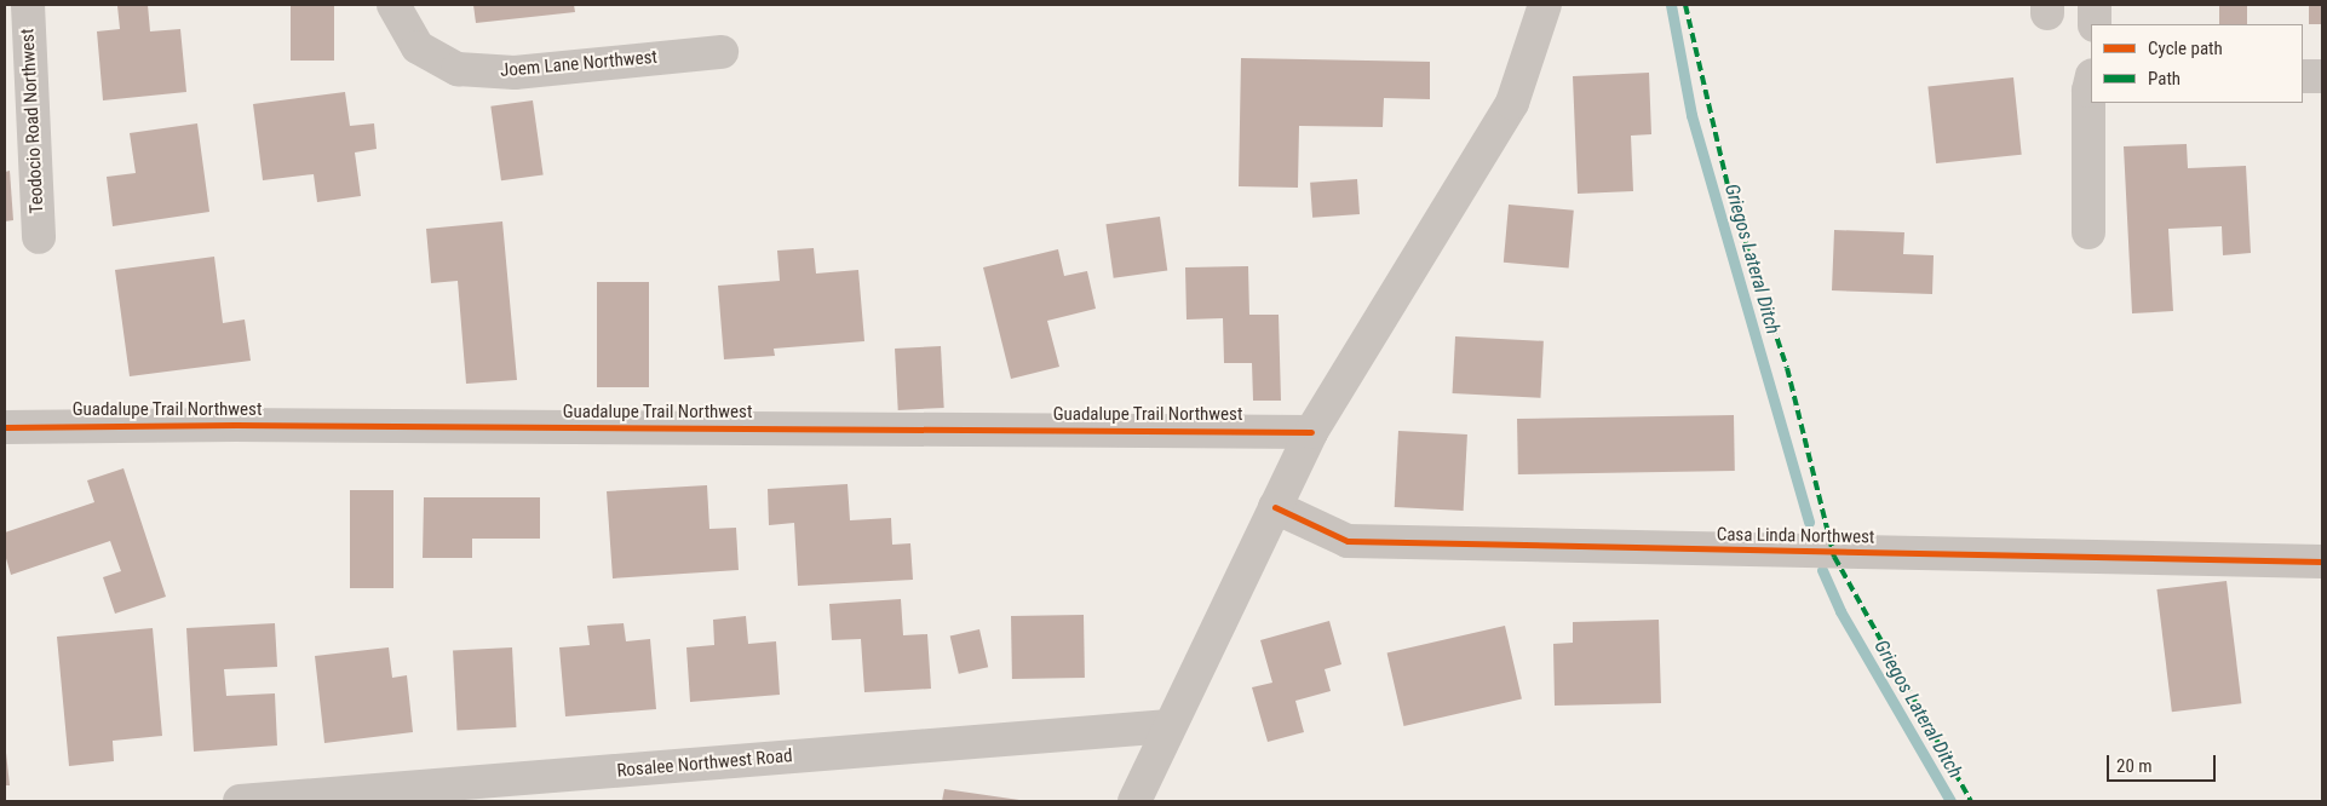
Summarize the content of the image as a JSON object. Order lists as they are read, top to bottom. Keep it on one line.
{"streets":{"street":["Joem Lane Northwest","Teodocio Road Northwest","Guadalupe Trail Northwest","Casa Linda Northwest","Rosalee Northwest Road"]},"water":["Griegos Lateral Ditch"],"legend":["Cycle path","Path"],"scale_bar":"20 m"}
